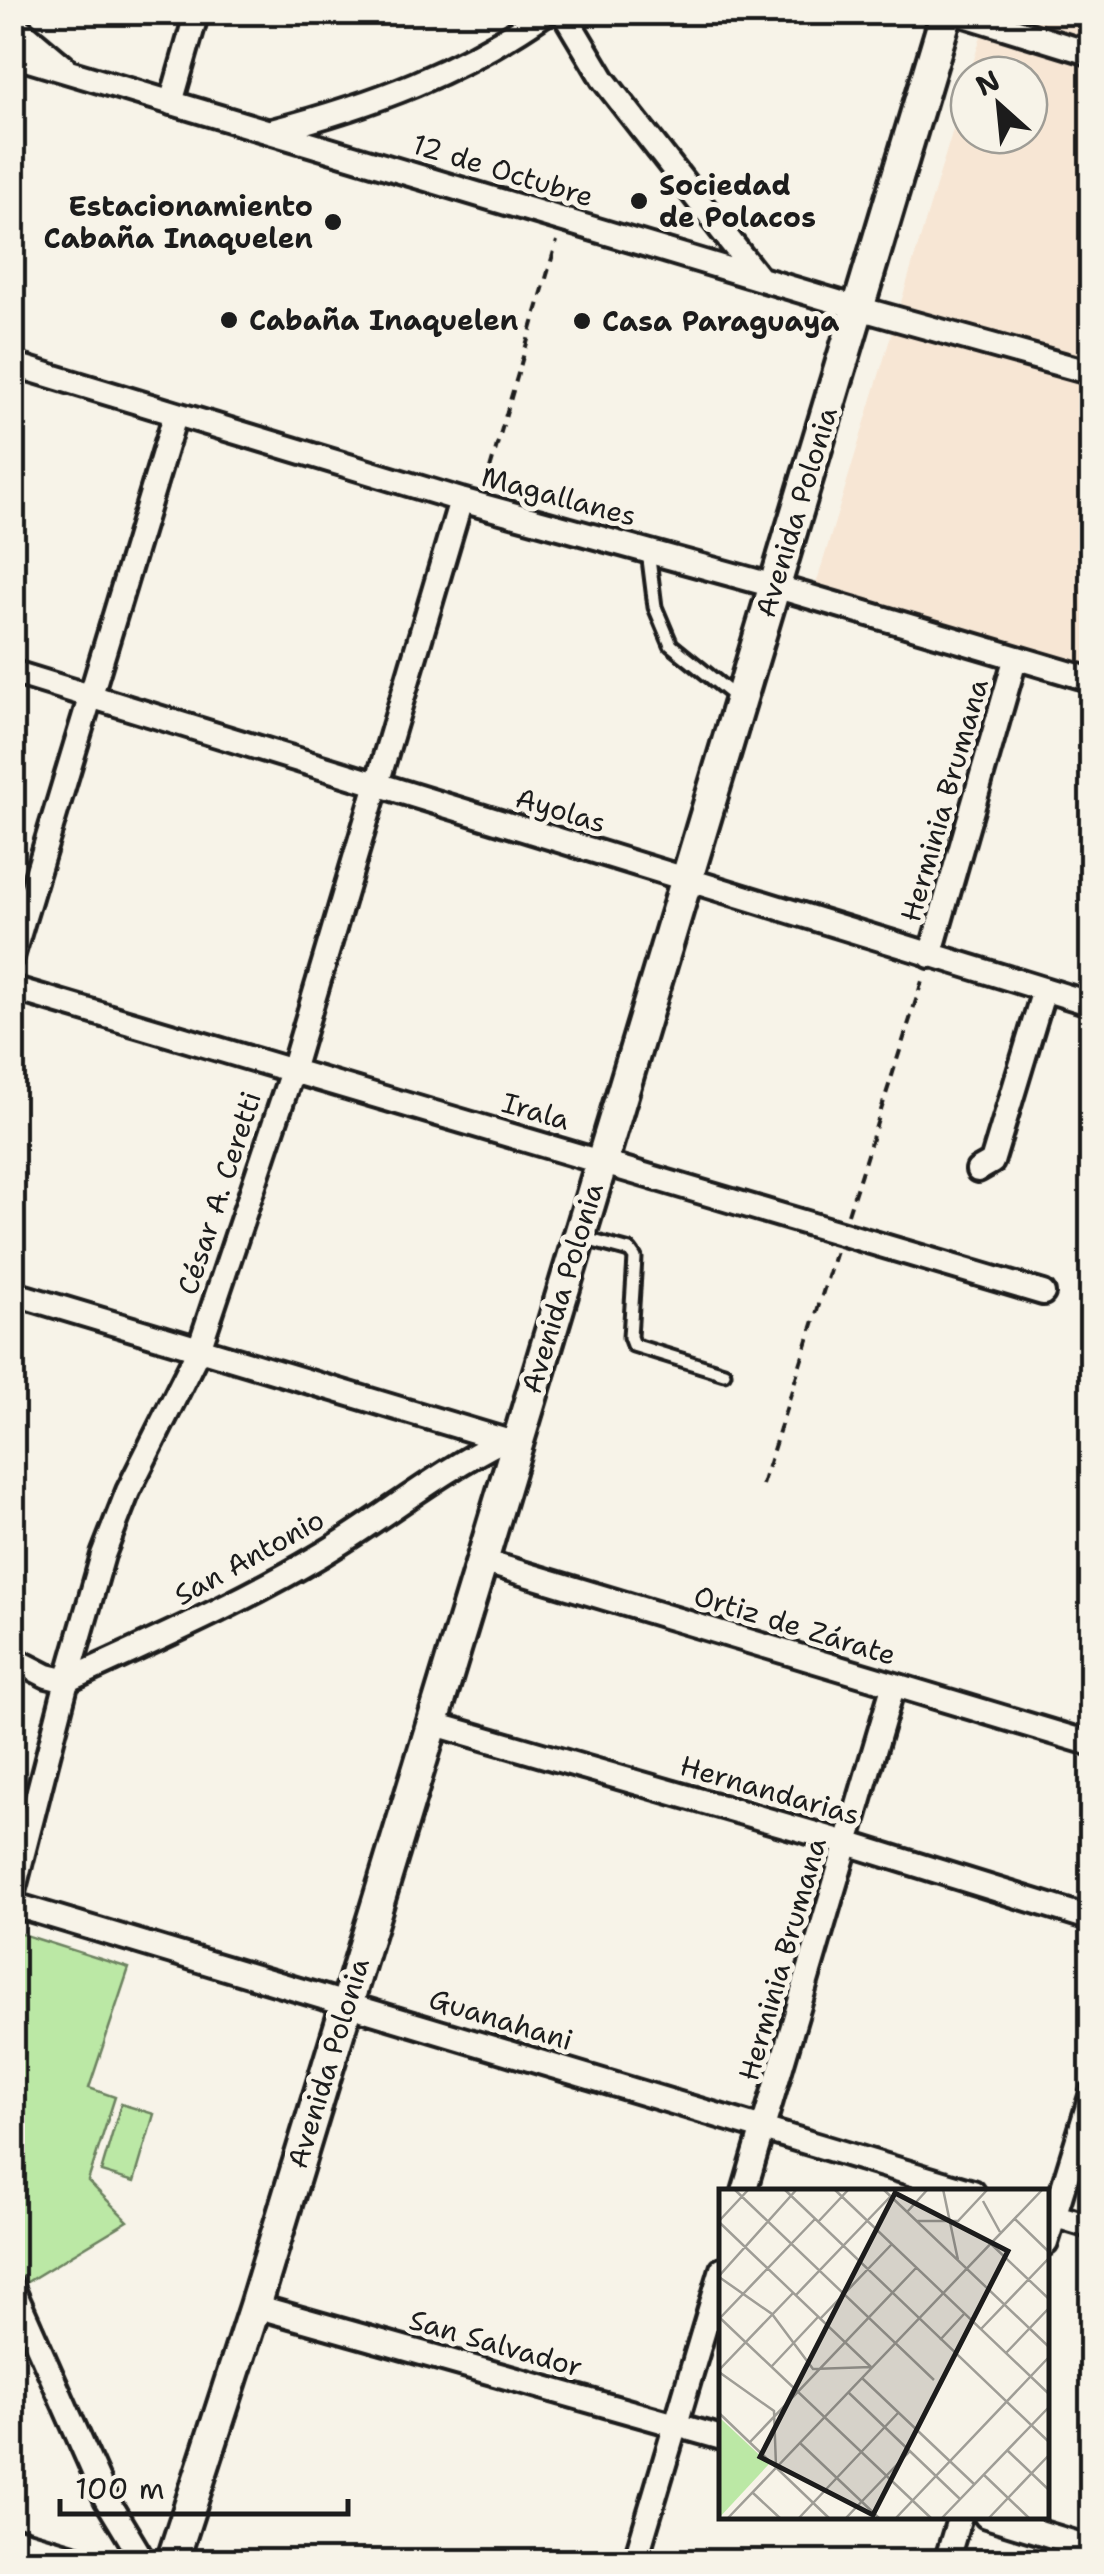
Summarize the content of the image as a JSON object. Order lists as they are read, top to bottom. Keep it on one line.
{"streets":{"main road":["Avenida Polonia"],"street":["12 de Octubre","Magallanes","Herminia Brumana","Ayolas","Irala","César A. Ceretti","San Antonio","Ortiz de Zárate","Hernandarias","Guanahani","San Salvador"]},"crossings":[["12 de Octubre","Avenida Polonia"],["Magallanes","Avenida Polonia"],["Magallanes","Herminia Brumana"],["Magallanes","César A. Ceretti"],["Avenida Polonia","Ayolas"],["Avenida Polonia","Irala"],["Avenida Polonia","San Antonio"],["Avenida Polonia","Ortiz de Zárate"],["Avenida Polonia","Hernandarias"],["Avenida Polonia","Guanahani"],["Avenida Polonia","San Salvador"],["Herminia Brumana","Ayolas"],["Herminia Brumana","Ortiz de Zárate"],["Herminia Brumana","Hernandarias"],["Herminia Brumana","Guanahani"],["Ayolas","César A. Ceretti"],["Irala","César A. Ceretti"],["César A. Ceretti","San Antonio"]],"places":["Sociedad de Polacos","Estacionamiento Cabaña Inaquelen","Cabaña Inaquelen","Casa Paraguaya"],"scale_bar":"100 m","north":"top left"}
